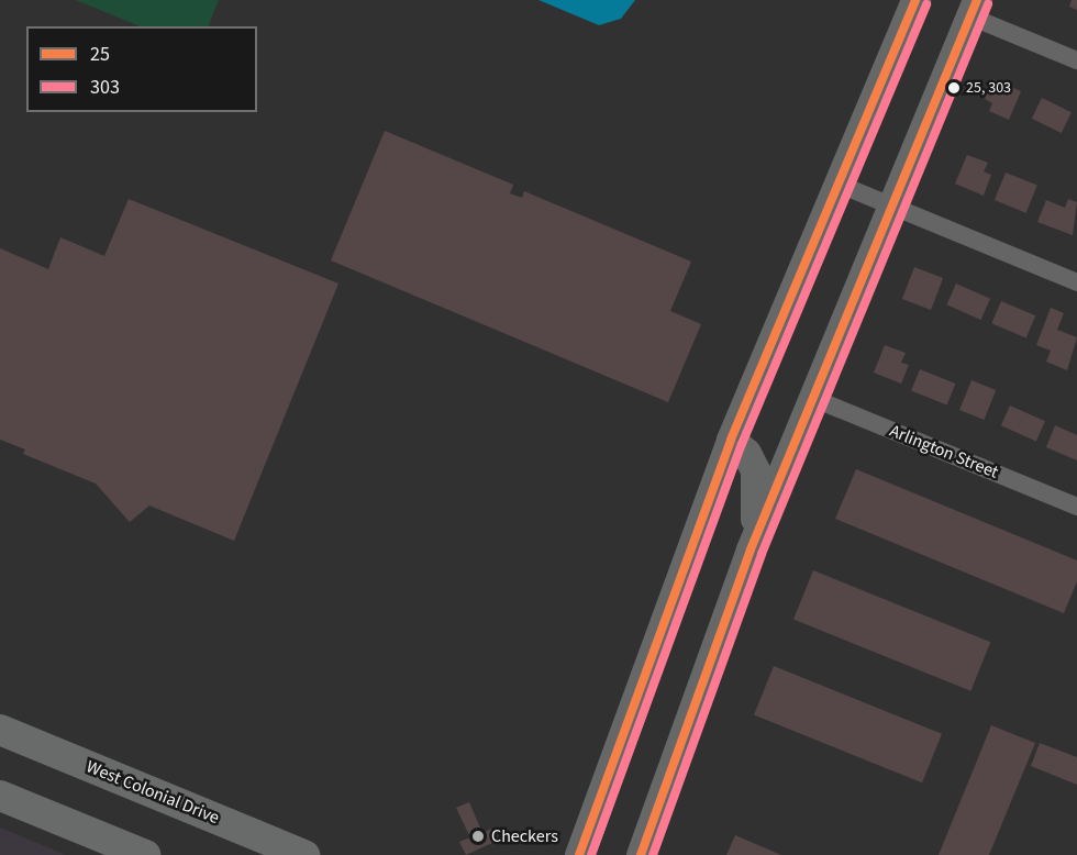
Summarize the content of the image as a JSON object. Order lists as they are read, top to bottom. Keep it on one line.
{"streets":{"highway":["West Colonial Drive"],"street":["Arlington Street"]},"places":["25, 303","Checkers"],"lines":["transit line 25","transit line 303"],"legend":["25","303"]}
